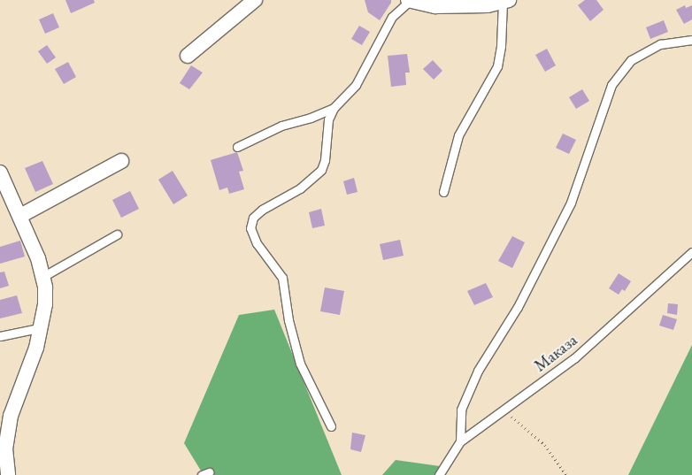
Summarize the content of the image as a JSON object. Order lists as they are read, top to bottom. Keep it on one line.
{"streets":{"lane":["Маказа"]}}
